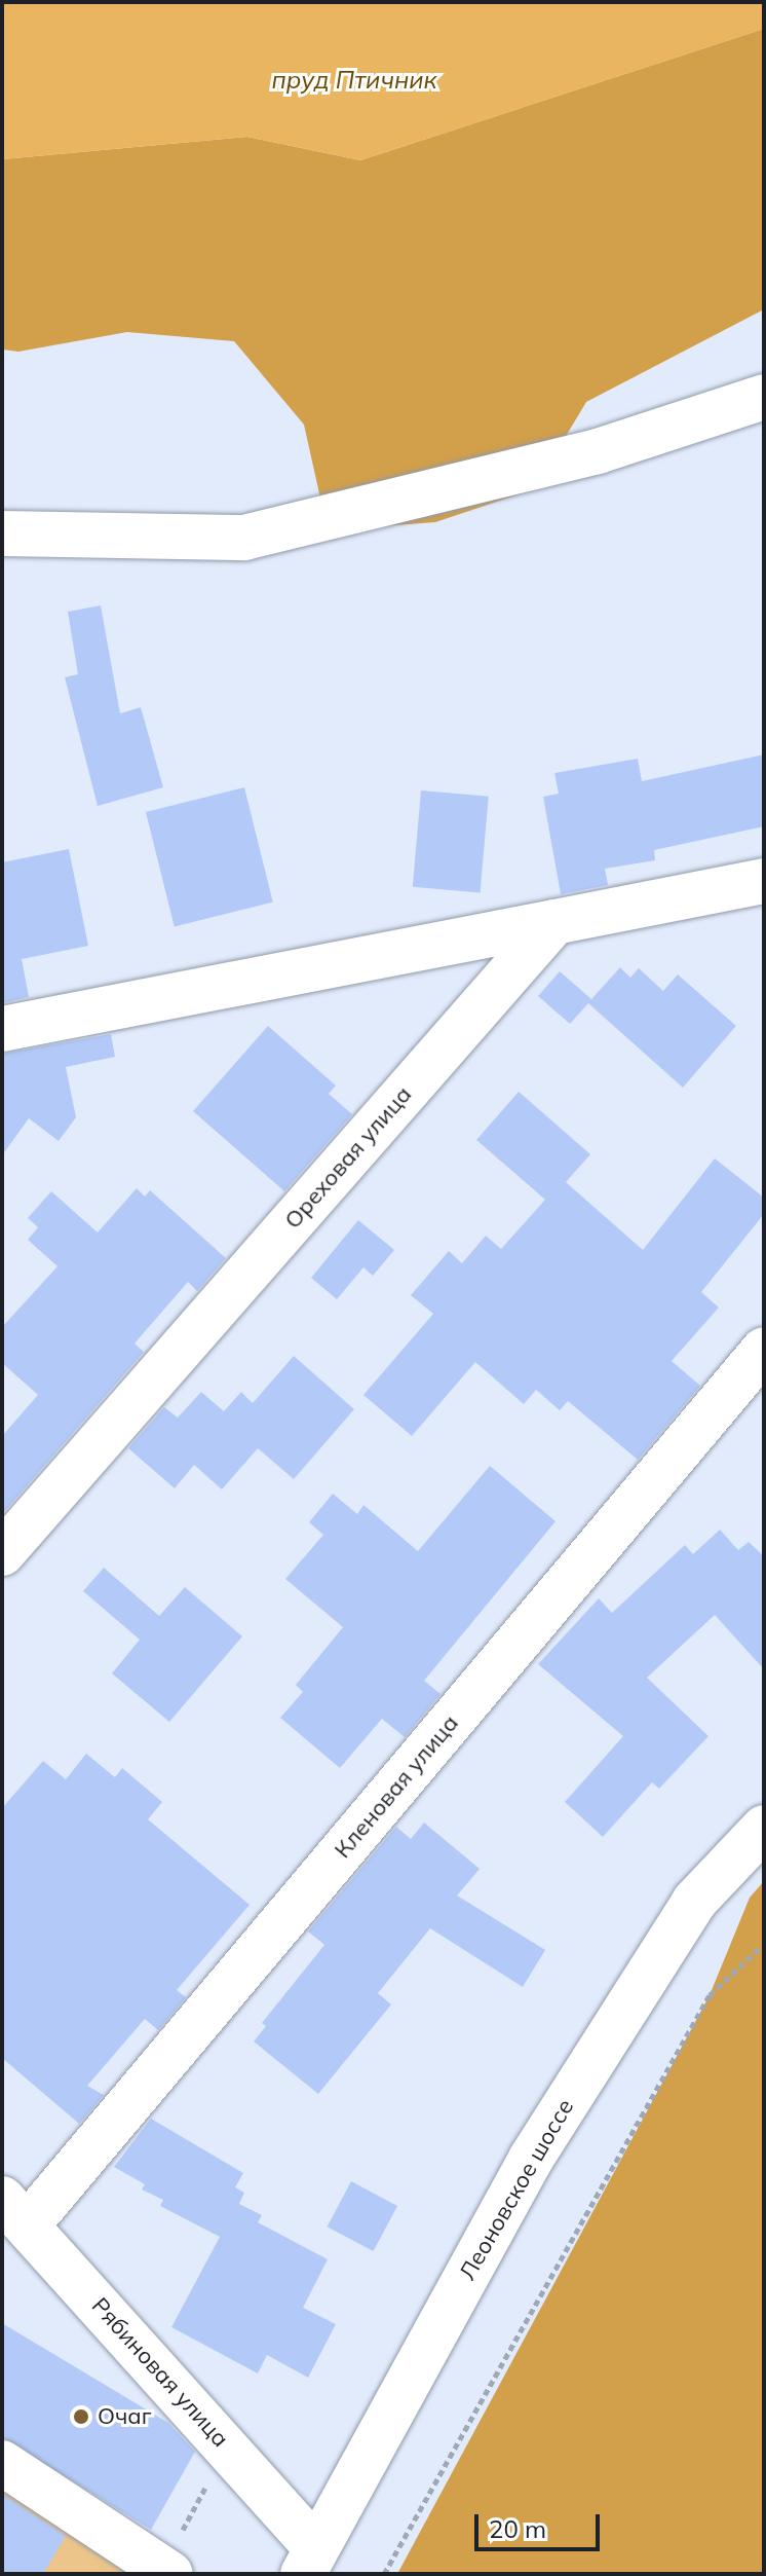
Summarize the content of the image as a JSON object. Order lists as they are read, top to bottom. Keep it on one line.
{"streets":{"street":["Ореховая улица","Кленовая улица","Леоновское шоссе","Рябиновая улица"]},"crossings":[["Кленовая улица","Рябиновая улица"],["Леоновское шоссе","Рябиновая улица"]],"water":["пруд Птичник"],"places":["Очаг"],"scale_bar":"20 m"}
